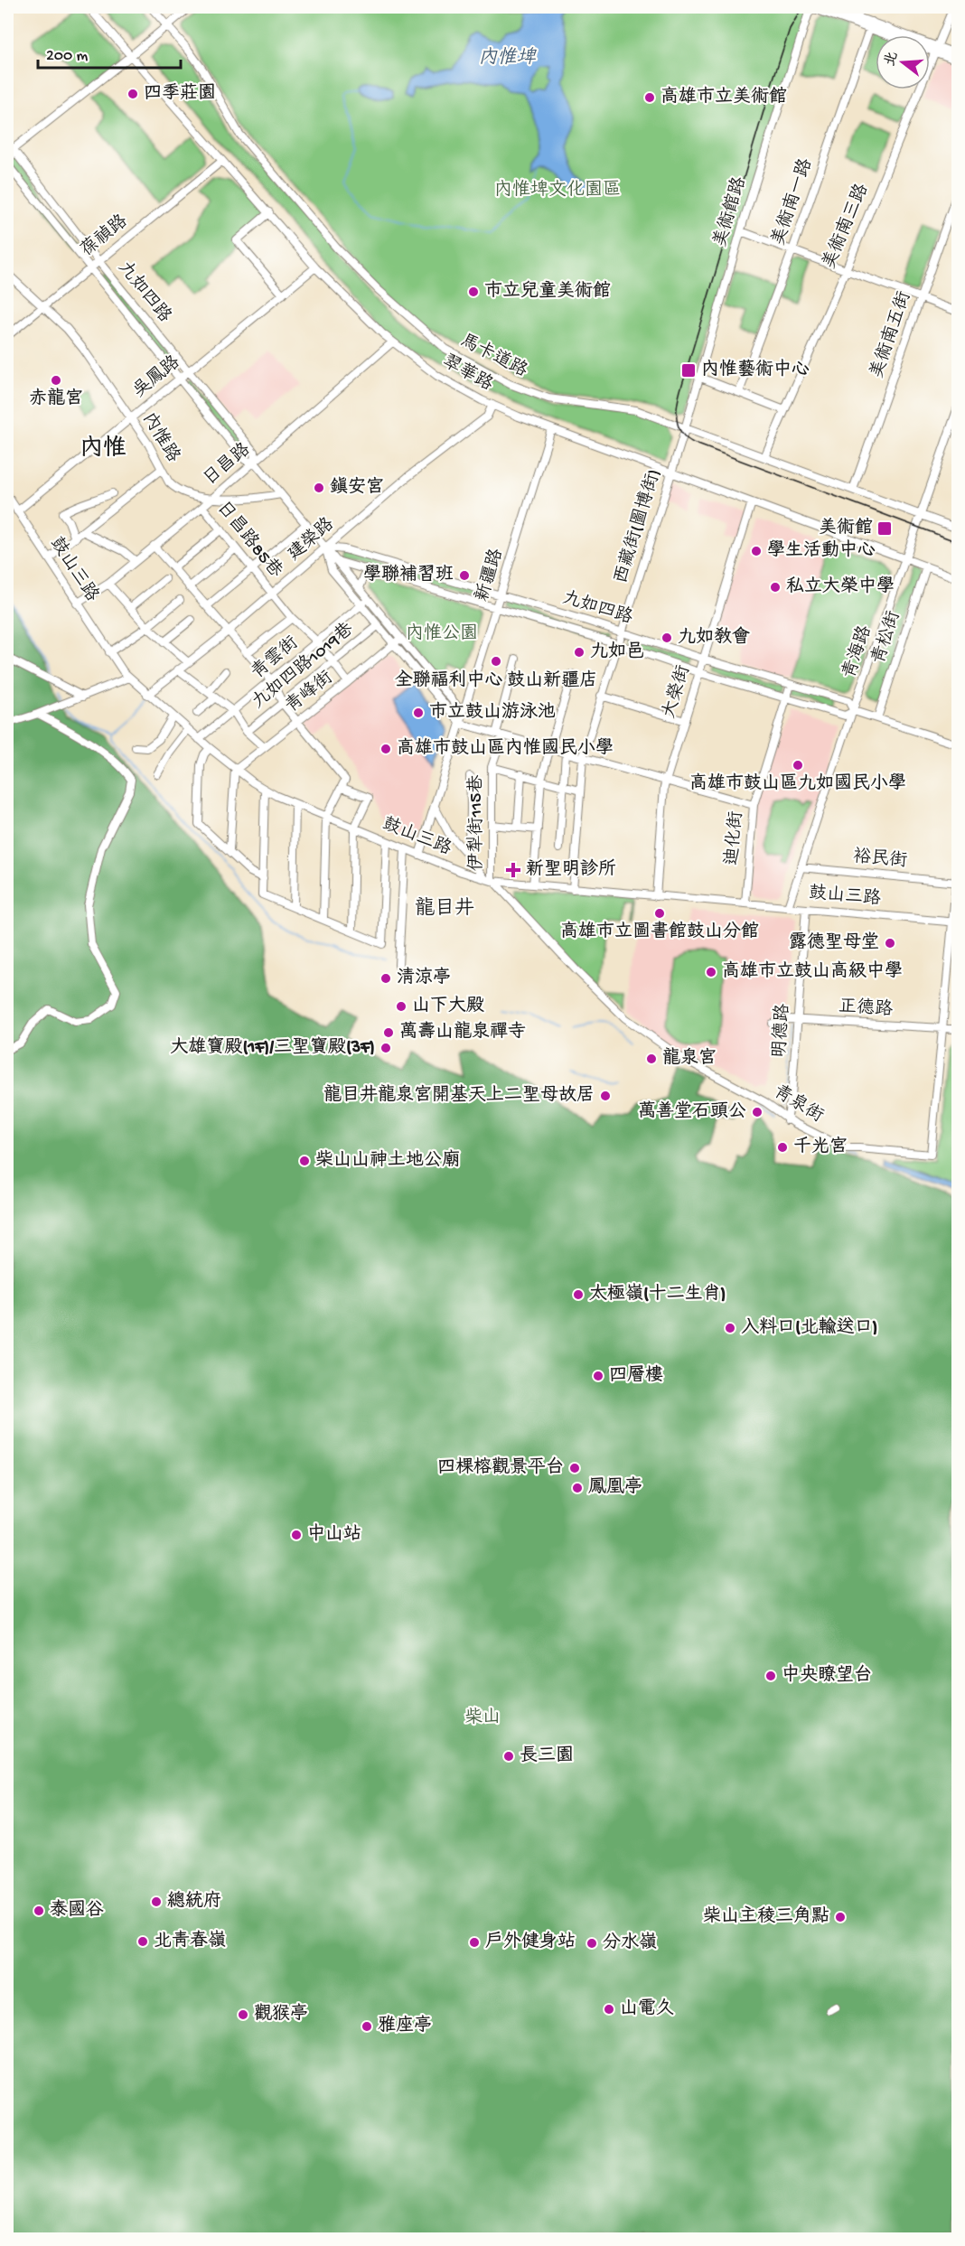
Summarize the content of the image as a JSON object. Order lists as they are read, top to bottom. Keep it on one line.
{"streets":{"street":["美術南一路","美術館路","美術南三路","葆禎路","九如四路","美術南五街","馬卡道路","翠華路","吳鳳路","內惟路","日昌路","西藏街(圖博街)","日昌路85巷","建榮路","鼓山三路","新疆路","青松街","青海路","青雲街","九如四路1019巷","大榮街","青峰街","伊犁街115巷","迪化街","裕民街","正德路","明德路","青泉街"]},"crossings":[["美術館路","馬卡道路"],["美術館路","西藏街(圖博街)"],["美術南三路","馬卡道路"],["葆禎路","九如四路"],["葆禎路","翠華路"],["葆禎路","內惟路"],["九如四路","吳鳳路"],["九如四路","內惟路"],["九如四路","日昌路"],["九如四路","西藏街(圖博街)"],["九如四路","建榮路"],["九如四路","新疆路"],["九如四路","青松街"],["九如四路","青海路"],["九如四路","青雲街"],["九如四路","九如四路1019巷"],["九如四路","大榮街"],["九如四路","青峰街"],["九如四路","迪化街"],["美術南五街","馬卡道路"],["馬卡道路","西藏街(圖博街)"],["馬卡道路","青海路"],["翠華路","吳鳳路"],["翠華路","日昌路"],["翠華路","西藏街(圖博街)"],["翠華路","建榮路"],["翠華路","新疆路"],["翠華路","青松街"],["翠華路","青海路"],["翠華路","大榮街"],["吳鳳路","內惟路"],["吳鳳路","鼓山三路"],["內惟路","日昌路"],["日昌路","日昌路85巷"],["日昌路","鼓山三路"],["西藏街(圖博街)","鼓山三路"],["日昌路85巷","建榮路"],["日昌路85巷","青雲街"],["日昌路85巷","九如四路1019巷"],["日昌路85巷","青峰街"],["建榮路","鼓山三路"],["鼓山三路","新疆路"],["鼓山三路","青海路"],["鼓山三路","青雲街"],["鼓山三路","大榮街"],["鼓山三路","青峰街"],["鼓山三路","伊犁街115巷"],["鼓山三路","迪化街"],["鼓山三路","明德路"],["鼓山三路","青泉街"],["青海路","裕民街"],["伊犁街115巷","青泉街"],["裕民街","青泉街"],["正德路","明德路"],["正德路","青泉街"],["明德路","青泉街"]],"districts":["内惟","龍目井"],"water":["內惟埤"],"parks":["內惟埤文化園區","內惟公園","柴山"],"places":{"other":["四季莊園","高雄市立美術館","市立兒童美術館","赤龍宮","鎮安宮","學生活動中心","學聯補習班","私立大榮中學","九如教會","九如邑","全聯福利中心 鼓山新疆店","市立鼓山游泳池","高雄市鼓山區內惟國民小學","高雄市鼓山區九如國民小學","高雄市立圖書館鼓山分館","露德聖母堂","高雄市立鼓山高級中學","清涼亭","山下大殿","萬壽山龍泉禪寺","大雄寶殿(1F)/三聖寶殿(3F)","龍泉宮","龍目井龍泉宮開基天上二聖母故居","萬善堂石頭公","千光宮","柴山山神土地公廟","太極嶺(十二生肖)","入料口(北輸送口)","四層樓","四棵榕觀景平台","鳳凰亭","中山站","中央瞭望台","長三園","總統府","泰國谷","柴山主稜三角點","北青春嶺","戶外健身站","分水嶺","山電久","觀猴亭","雅座亭"],"transit":["內惟藝術中心","美術館"],"health":["新聖明診所"]},"scale_bar":"200 m","north":"left"}
